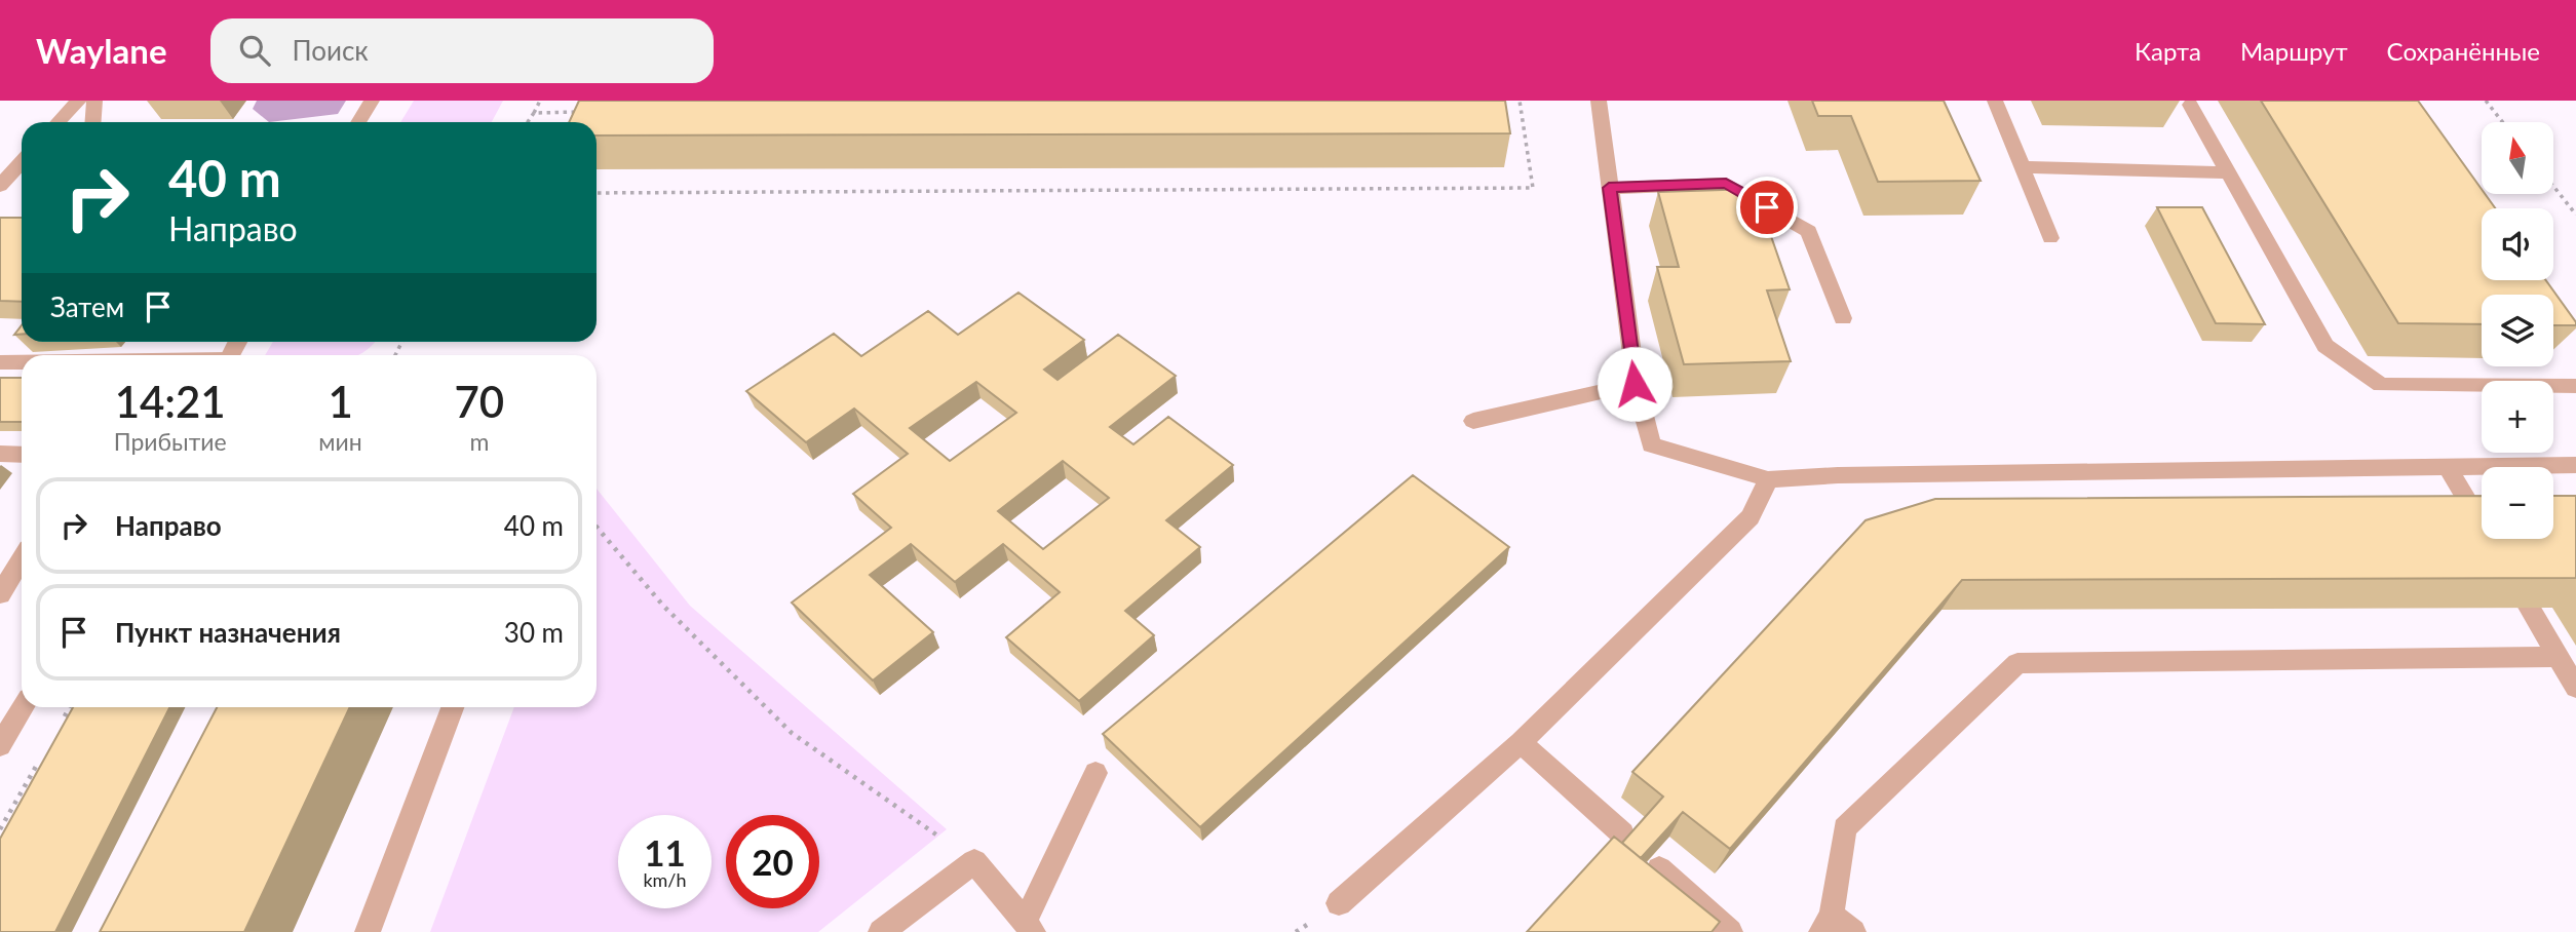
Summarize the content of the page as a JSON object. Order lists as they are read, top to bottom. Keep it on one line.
{"north":"top","page":{"header":"Waylane","search":"Поиск","nav":["Карта","Маршрут","Сохранённые"],"map_buttons":["+","−"],"turn":["40 m","Направо"],"then":"Затем","eta":["14:21","Прибытие","1","мин","70","m"],"list":[{"name":"Направо","value":"40 m"},{"name":"Пункт назначения","value":"30 m"}],"speed":"11 km/h","limit":"20"}}
